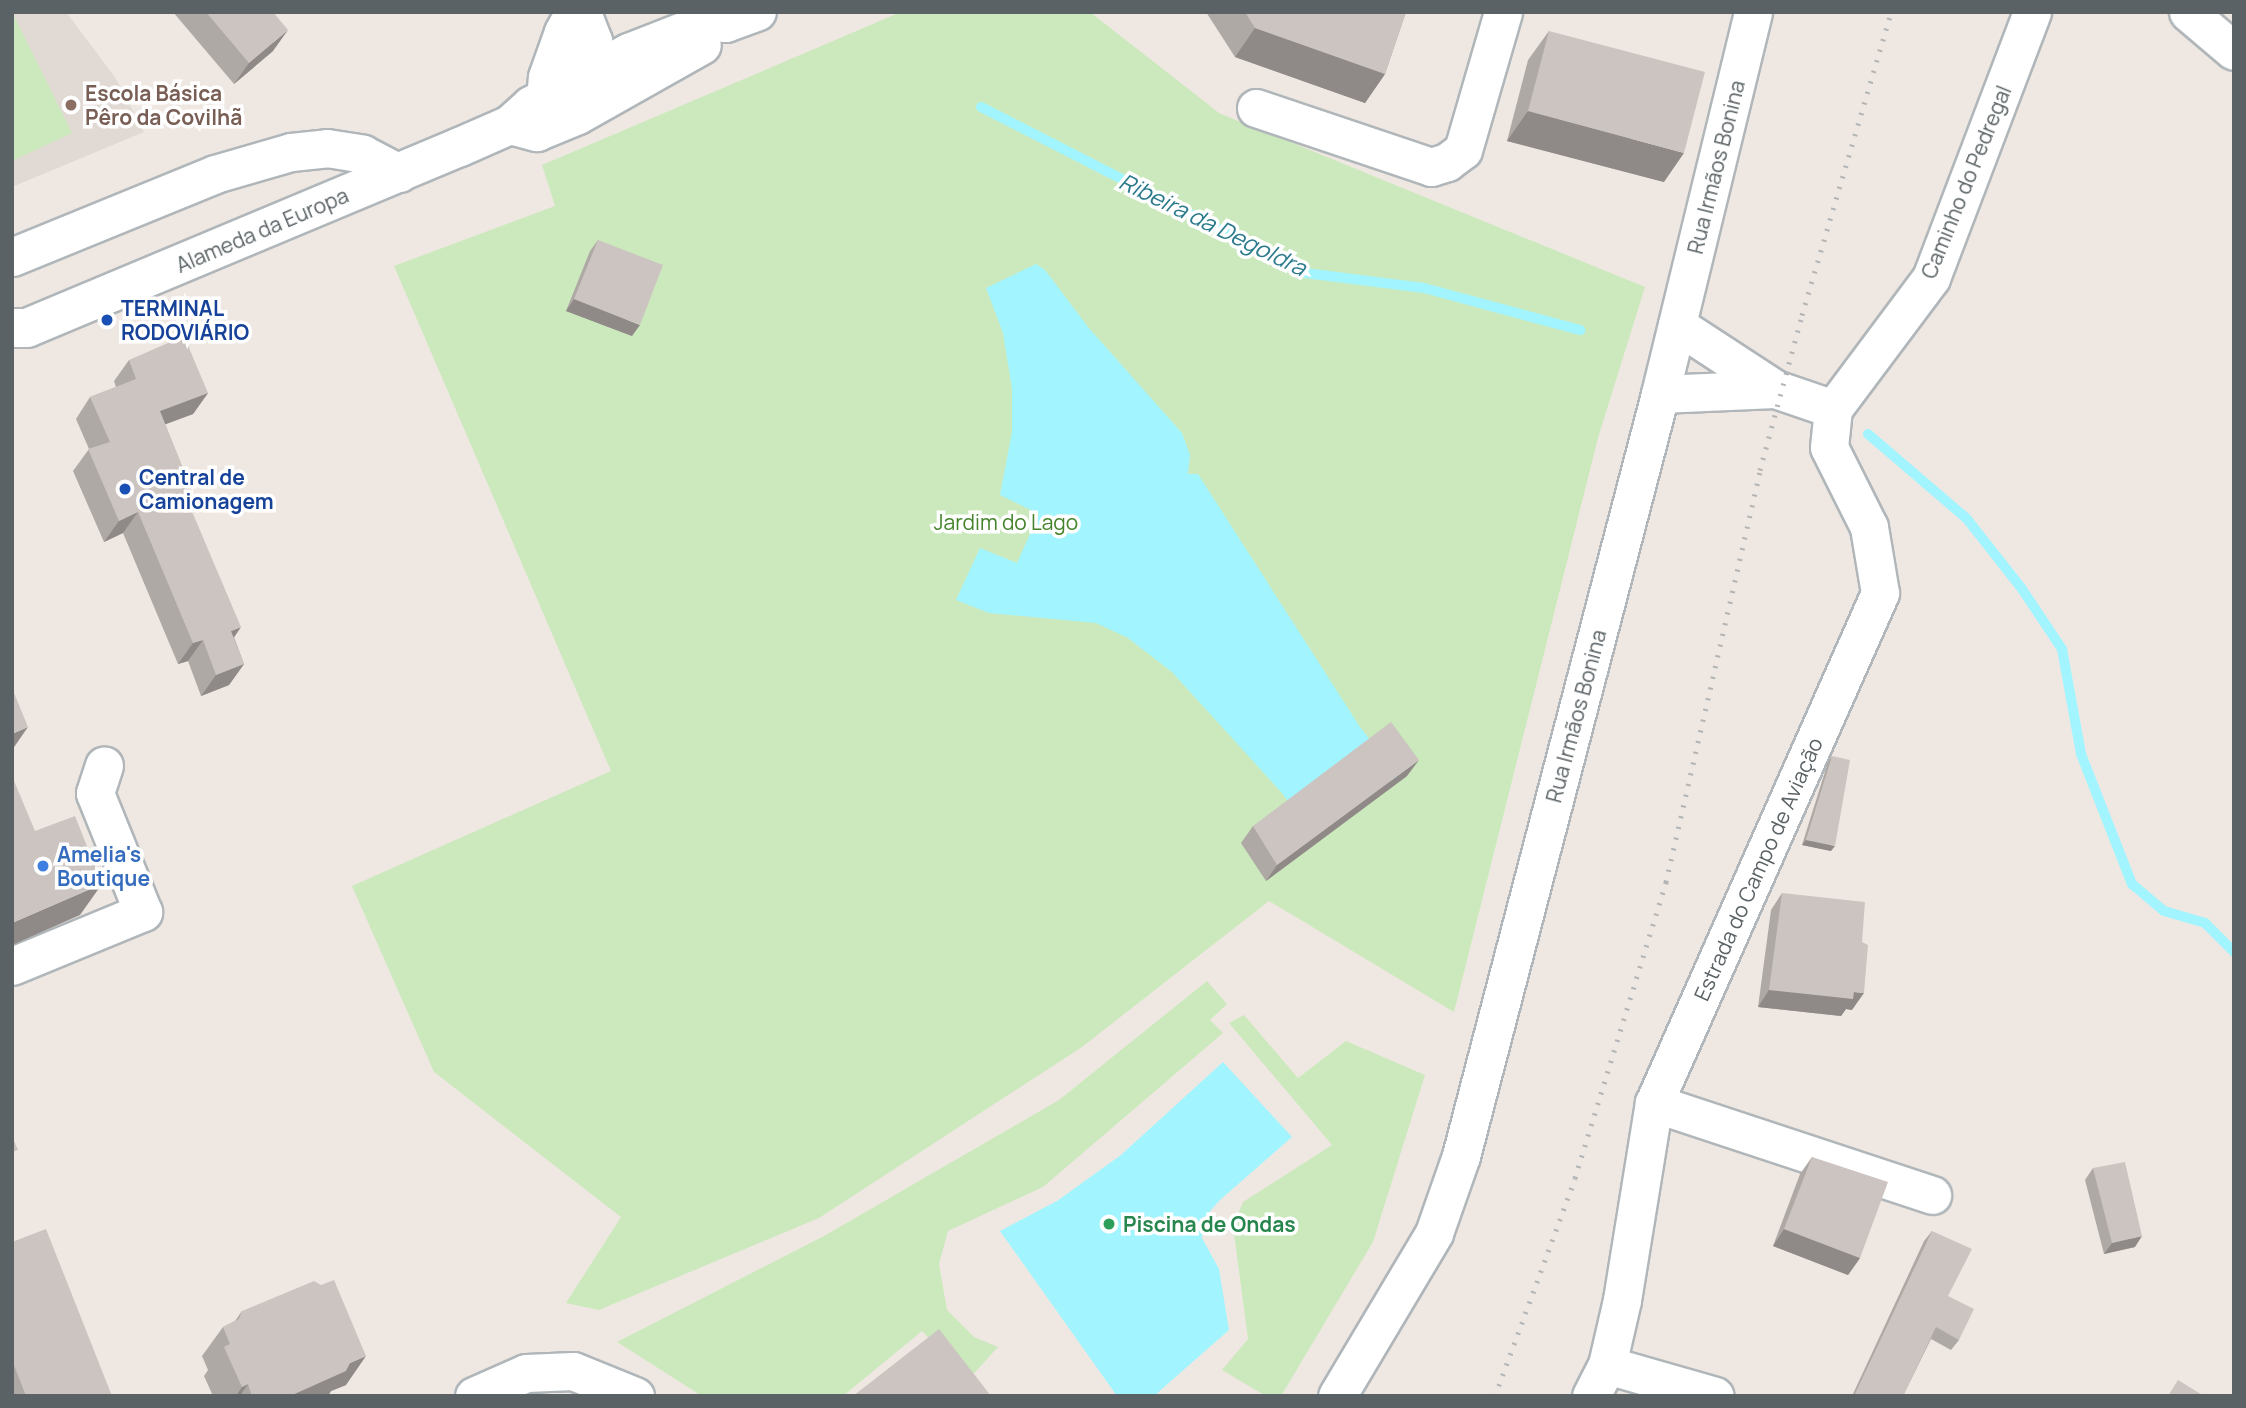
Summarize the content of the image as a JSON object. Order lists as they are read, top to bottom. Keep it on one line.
{"streets":{"main road":["Alameda da Europa"],"street":["Rua Irmãos Bonina","Caminho do Pedregal","Estrada do Campo de Aviação"]},"crossings":[["Caminho do Pedregal","Estrada do Campo de Aviação"]],"water":["Ribeira da Degoldra"],"parks":["Jardim do Lago"],"places":["Escola Básica Pêro da Covilhã","TERMINAL RODOVIÁRIO","Central de Camionagem","Amelia's Boutique","Piscina de Ondas"]}
